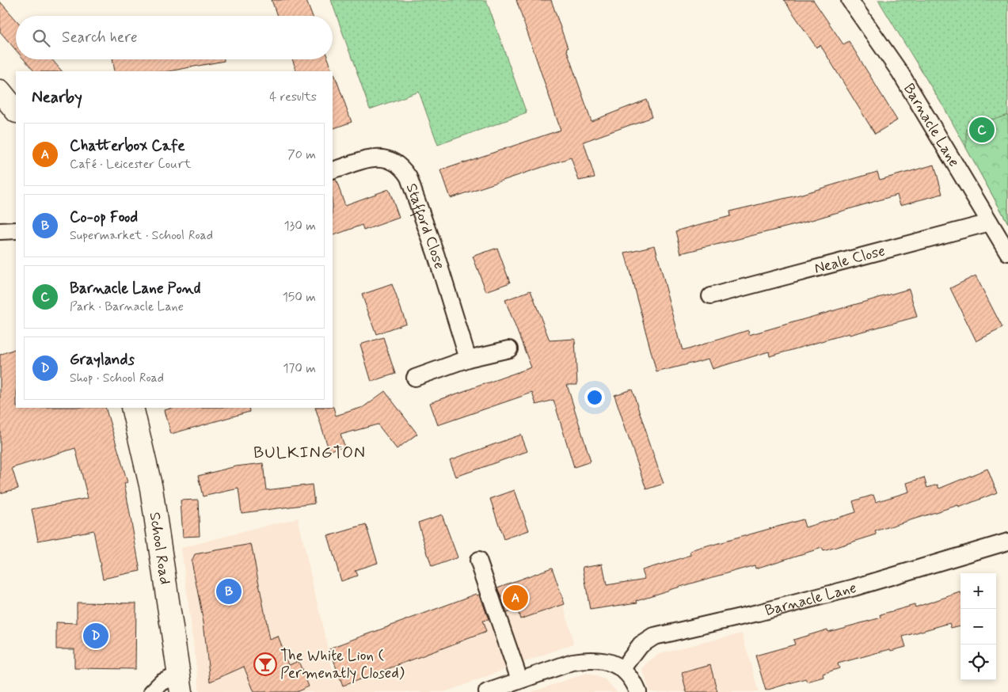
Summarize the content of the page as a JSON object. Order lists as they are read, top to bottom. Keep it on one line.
{"streets":{"main road":["School Road"],"street":["Barnacle Lane","Stafford Close","Neale Close"]},"crossings":[["Barnacle Lane","Neale Close"]],"districts":["BULKINGTON"],"places":{"bar":["The White Lion ( Permenatly Closed)"]},"page":{"search":"Search here","heading":["Nearby","4 results"],"pins":["C","B","A","D"],"list":[{"mark":"A","name":"Chatterbox Cafe","note":"Café · Leicester Court","value":"70 m"},{"mark":"B","name":"Co-op Food","note":"Supermarket · School Road","value":"130 m"},{"mark":"C","name":"Barnacle Lane Pond","note":"Park · Barnacle Lane","value":"150 m"},{"mark":"D","name":"Graylands","note":"Shop · School Road","value":"170 m"}],"map_buttons":["+","−"]}}
